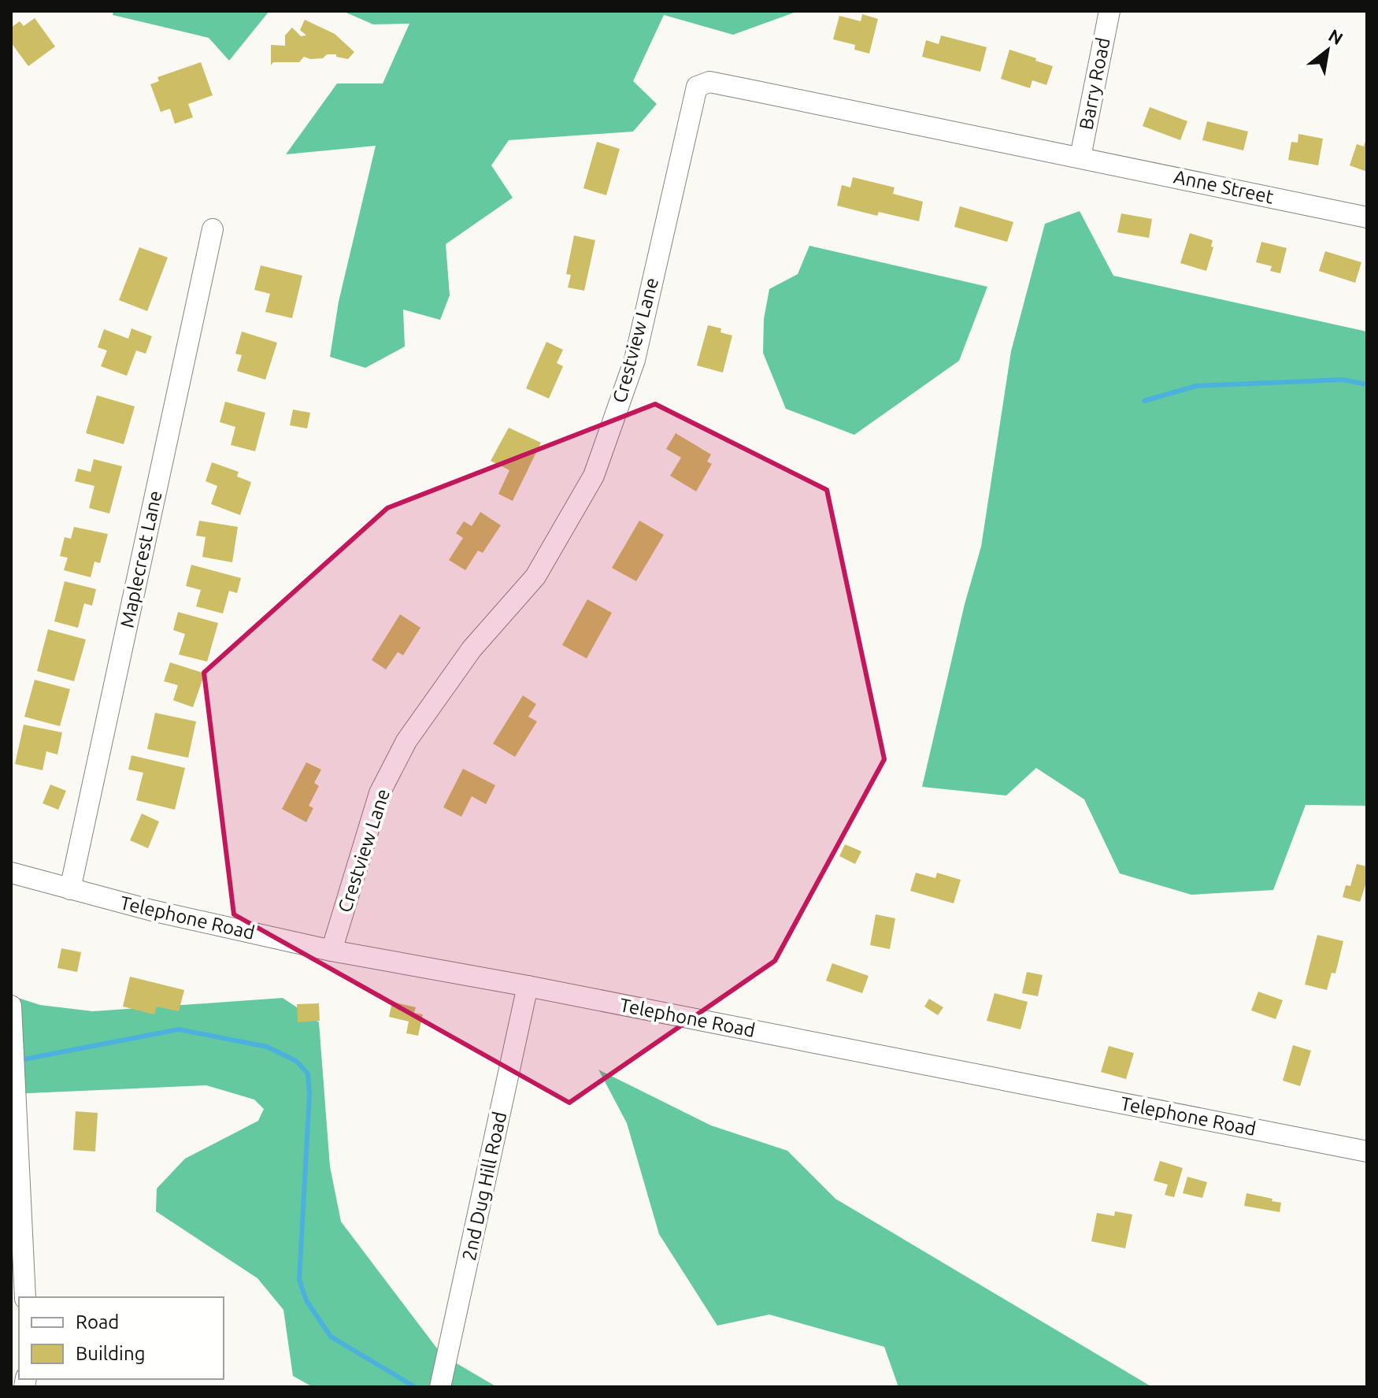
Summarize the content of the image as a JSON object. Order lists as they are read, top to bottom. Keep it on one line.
{"streets":{"street":["Barry Road","Anne Street","Crestview Lane","Maplecrest Lane","Telephone Road","2nd Dug Hill Road"]},"crossings":[["Barry Road","Anne Street"],["Barry Road","Crestview Lane"],["Anne Street","Crestview Lane"],["Crestview Lane","Telephone Road"],["Maplecrest Lane","Telephone Road"],["Telephone Road","2nd Dug Hill Road"]],"legend":["Road","Building"],"north":"top right"}
